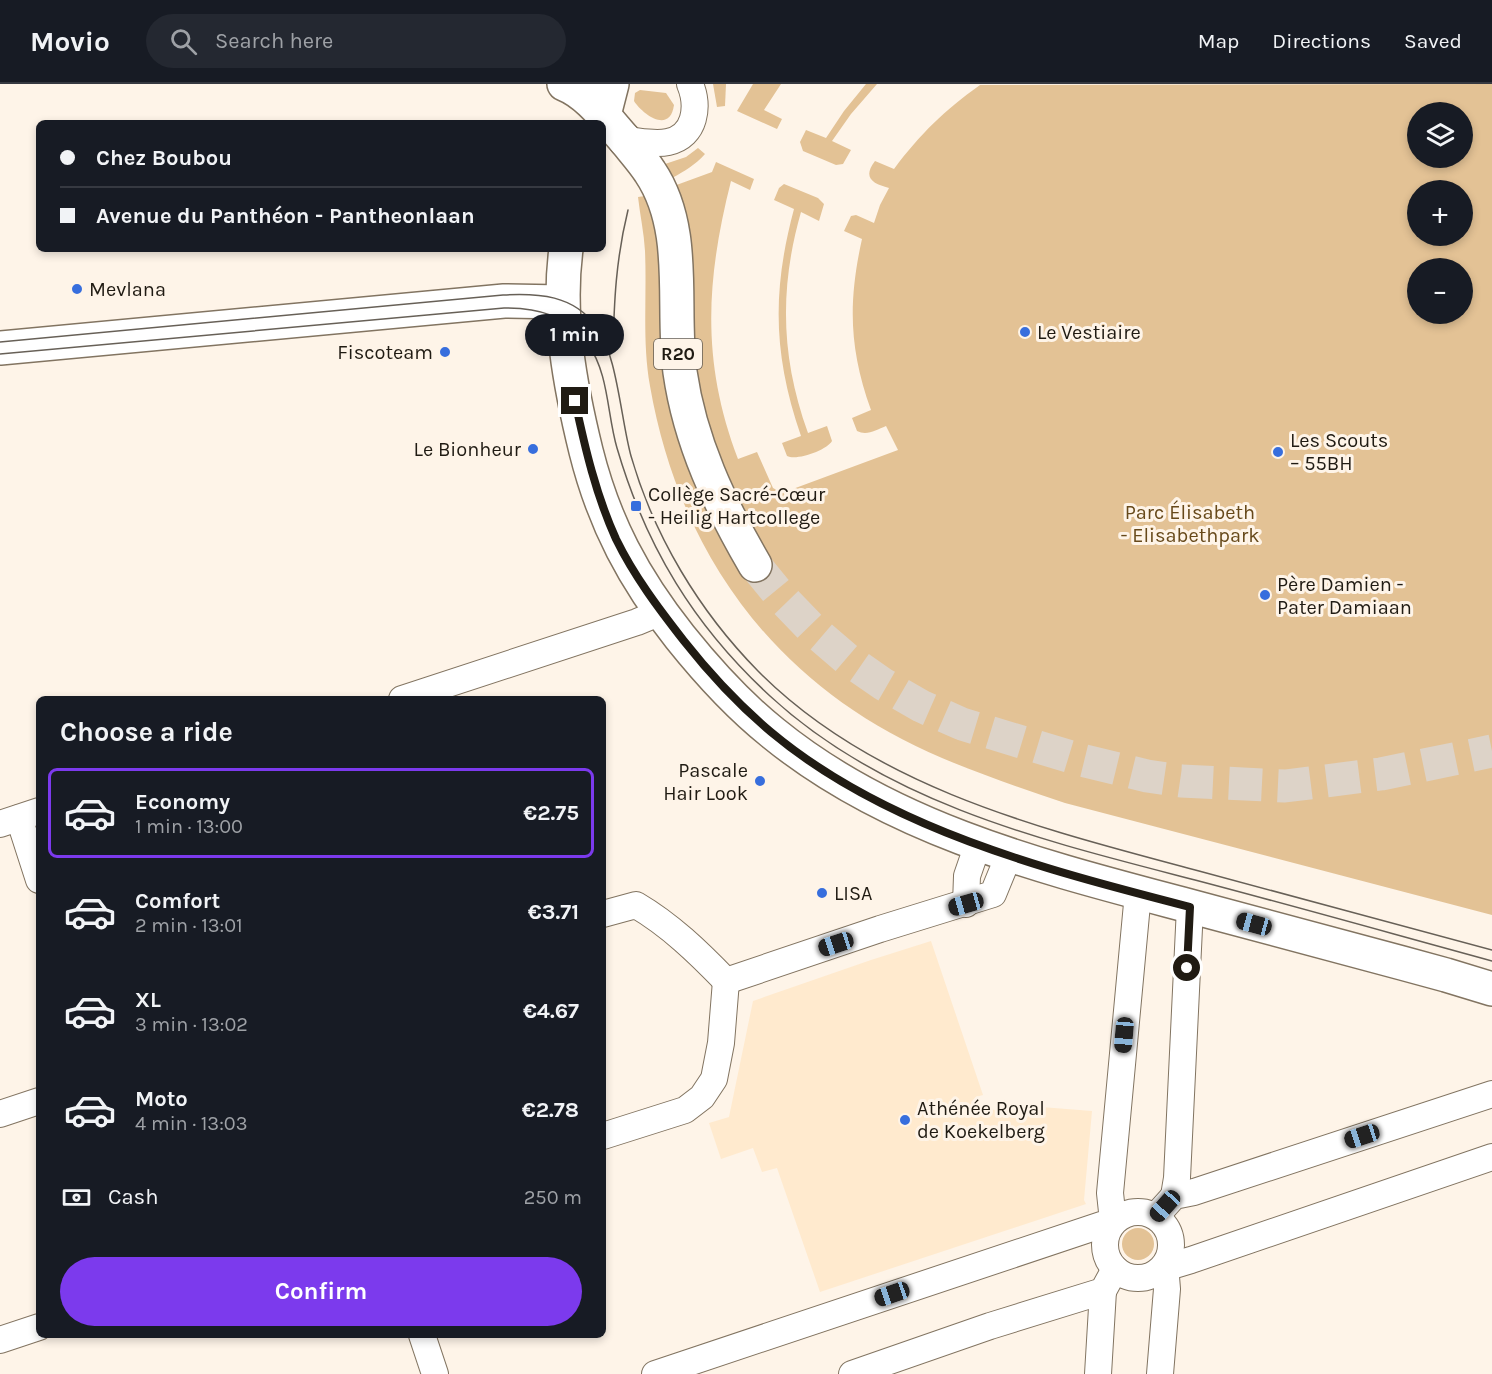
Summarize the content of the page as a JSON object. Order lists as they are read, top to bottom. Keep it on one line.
{"streets":{"main road":["R20"]},"parks":["Parc Élisabeth - Elisabethpark"],"places":{"other":["Mevlana","Le Vestiaire","Fiscoteam","Le Bionheur","Les Scouts – 55BH","Père Damien - Pater Damiaan","Pascale Hair Look","LISA","Athénée Royal de Koekelberg"],"transit":["Collège Sacré-Cœur - Heilig Hartcollege"]},"page":{"header":"Movio","search":"Search here","nav":["Map","Directions","Saved"],"map_buttons":["+","−"],"banner":["Chez Boubou","Avenue du Panthéon - Pantheonlaan"],"bubble":"1 min","heading":"Choose a ride","list":[{"name":"Economy","note":"1 min · 13:00","value":"€2.75"},{"name":"Comfort","note":"2 min · 13:01","value":"€3.71"},{"name":"XL","note":"3 min · 13:02","value":"€4.67"},{"name":"Moto","note":"4 min · 13:03","value":"€2.78"}],"pay":["Cash","250 m"],"buttons":"Confirm"}}
